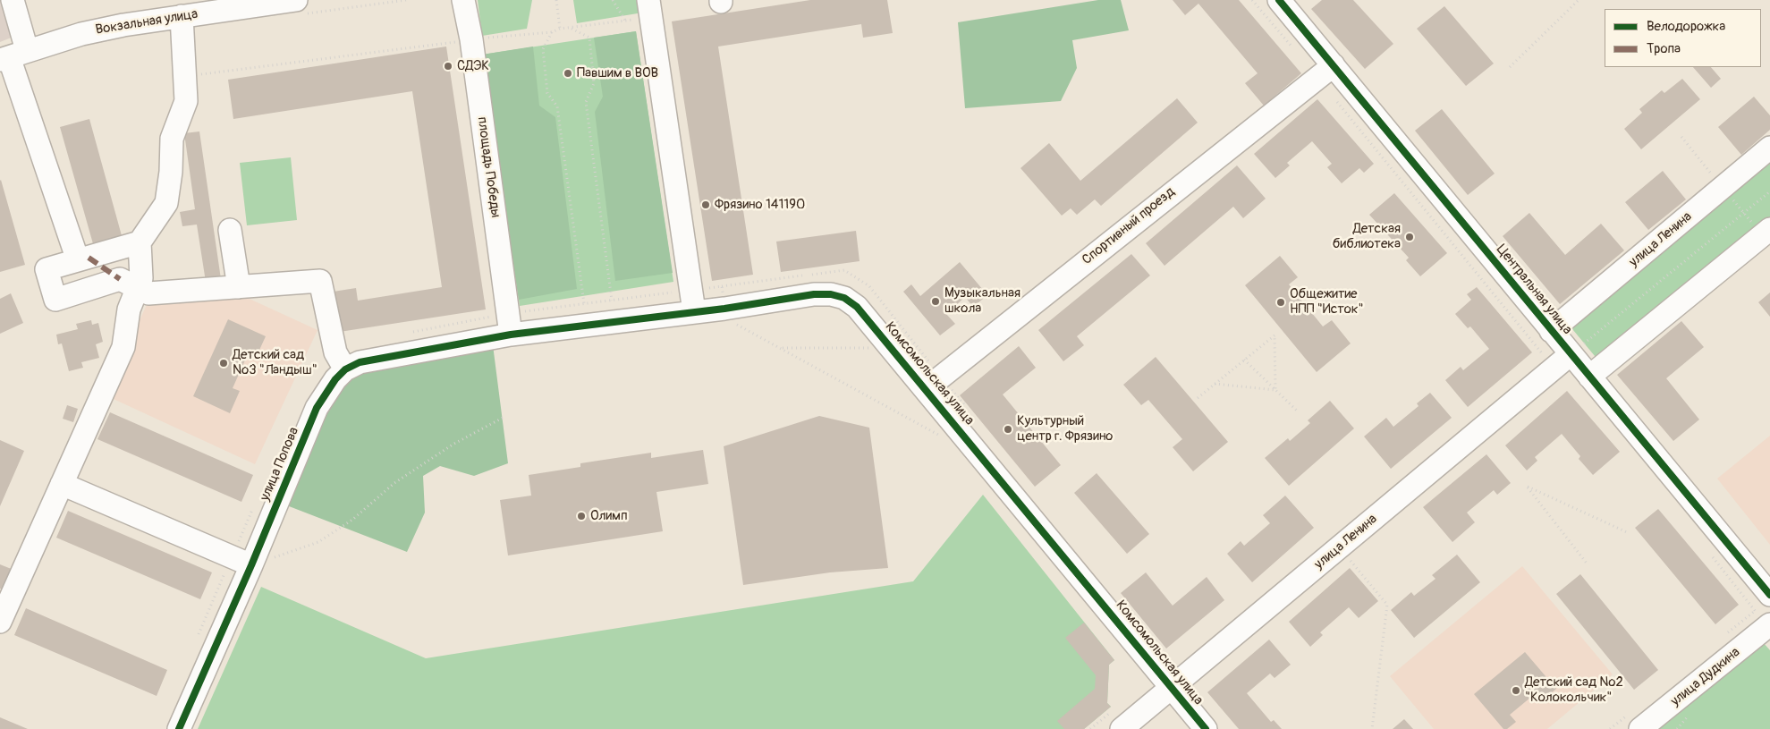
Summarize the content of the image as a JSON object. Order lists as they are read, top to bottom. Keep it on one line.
{"streets":{"street":["Вокзальная улица","площадь Победы","Спортивный проезд","улица Ленина","Центральная улица","Комсомольская улица","улица Попова","улица Дудкина"]},"crossings":[["площадь Победы","Комсомольская улица"],["площадь Победы","улица Попова"],["Спортивный проезд","Центральная улица"],["Спортивный проезд","Комсомольская улица"],["улица Ленина","Центральная улица"],["улица Ленина","Комсомольская улица"],["Комсомольская улица","улица Попова"]],"places":["СДЭК","Павшим в ВОВ","Фрязино 141190","Детская библиотека","Музыкальная школа","Общежитие НПП \"Исток\"","Детский сад №3 \"Ландыш\"","Культурный центр г. Фрязино","Олимп","Детский сад №2 \"Колокольчик\""],"legend":["Велодорожка","Тропа"]}
